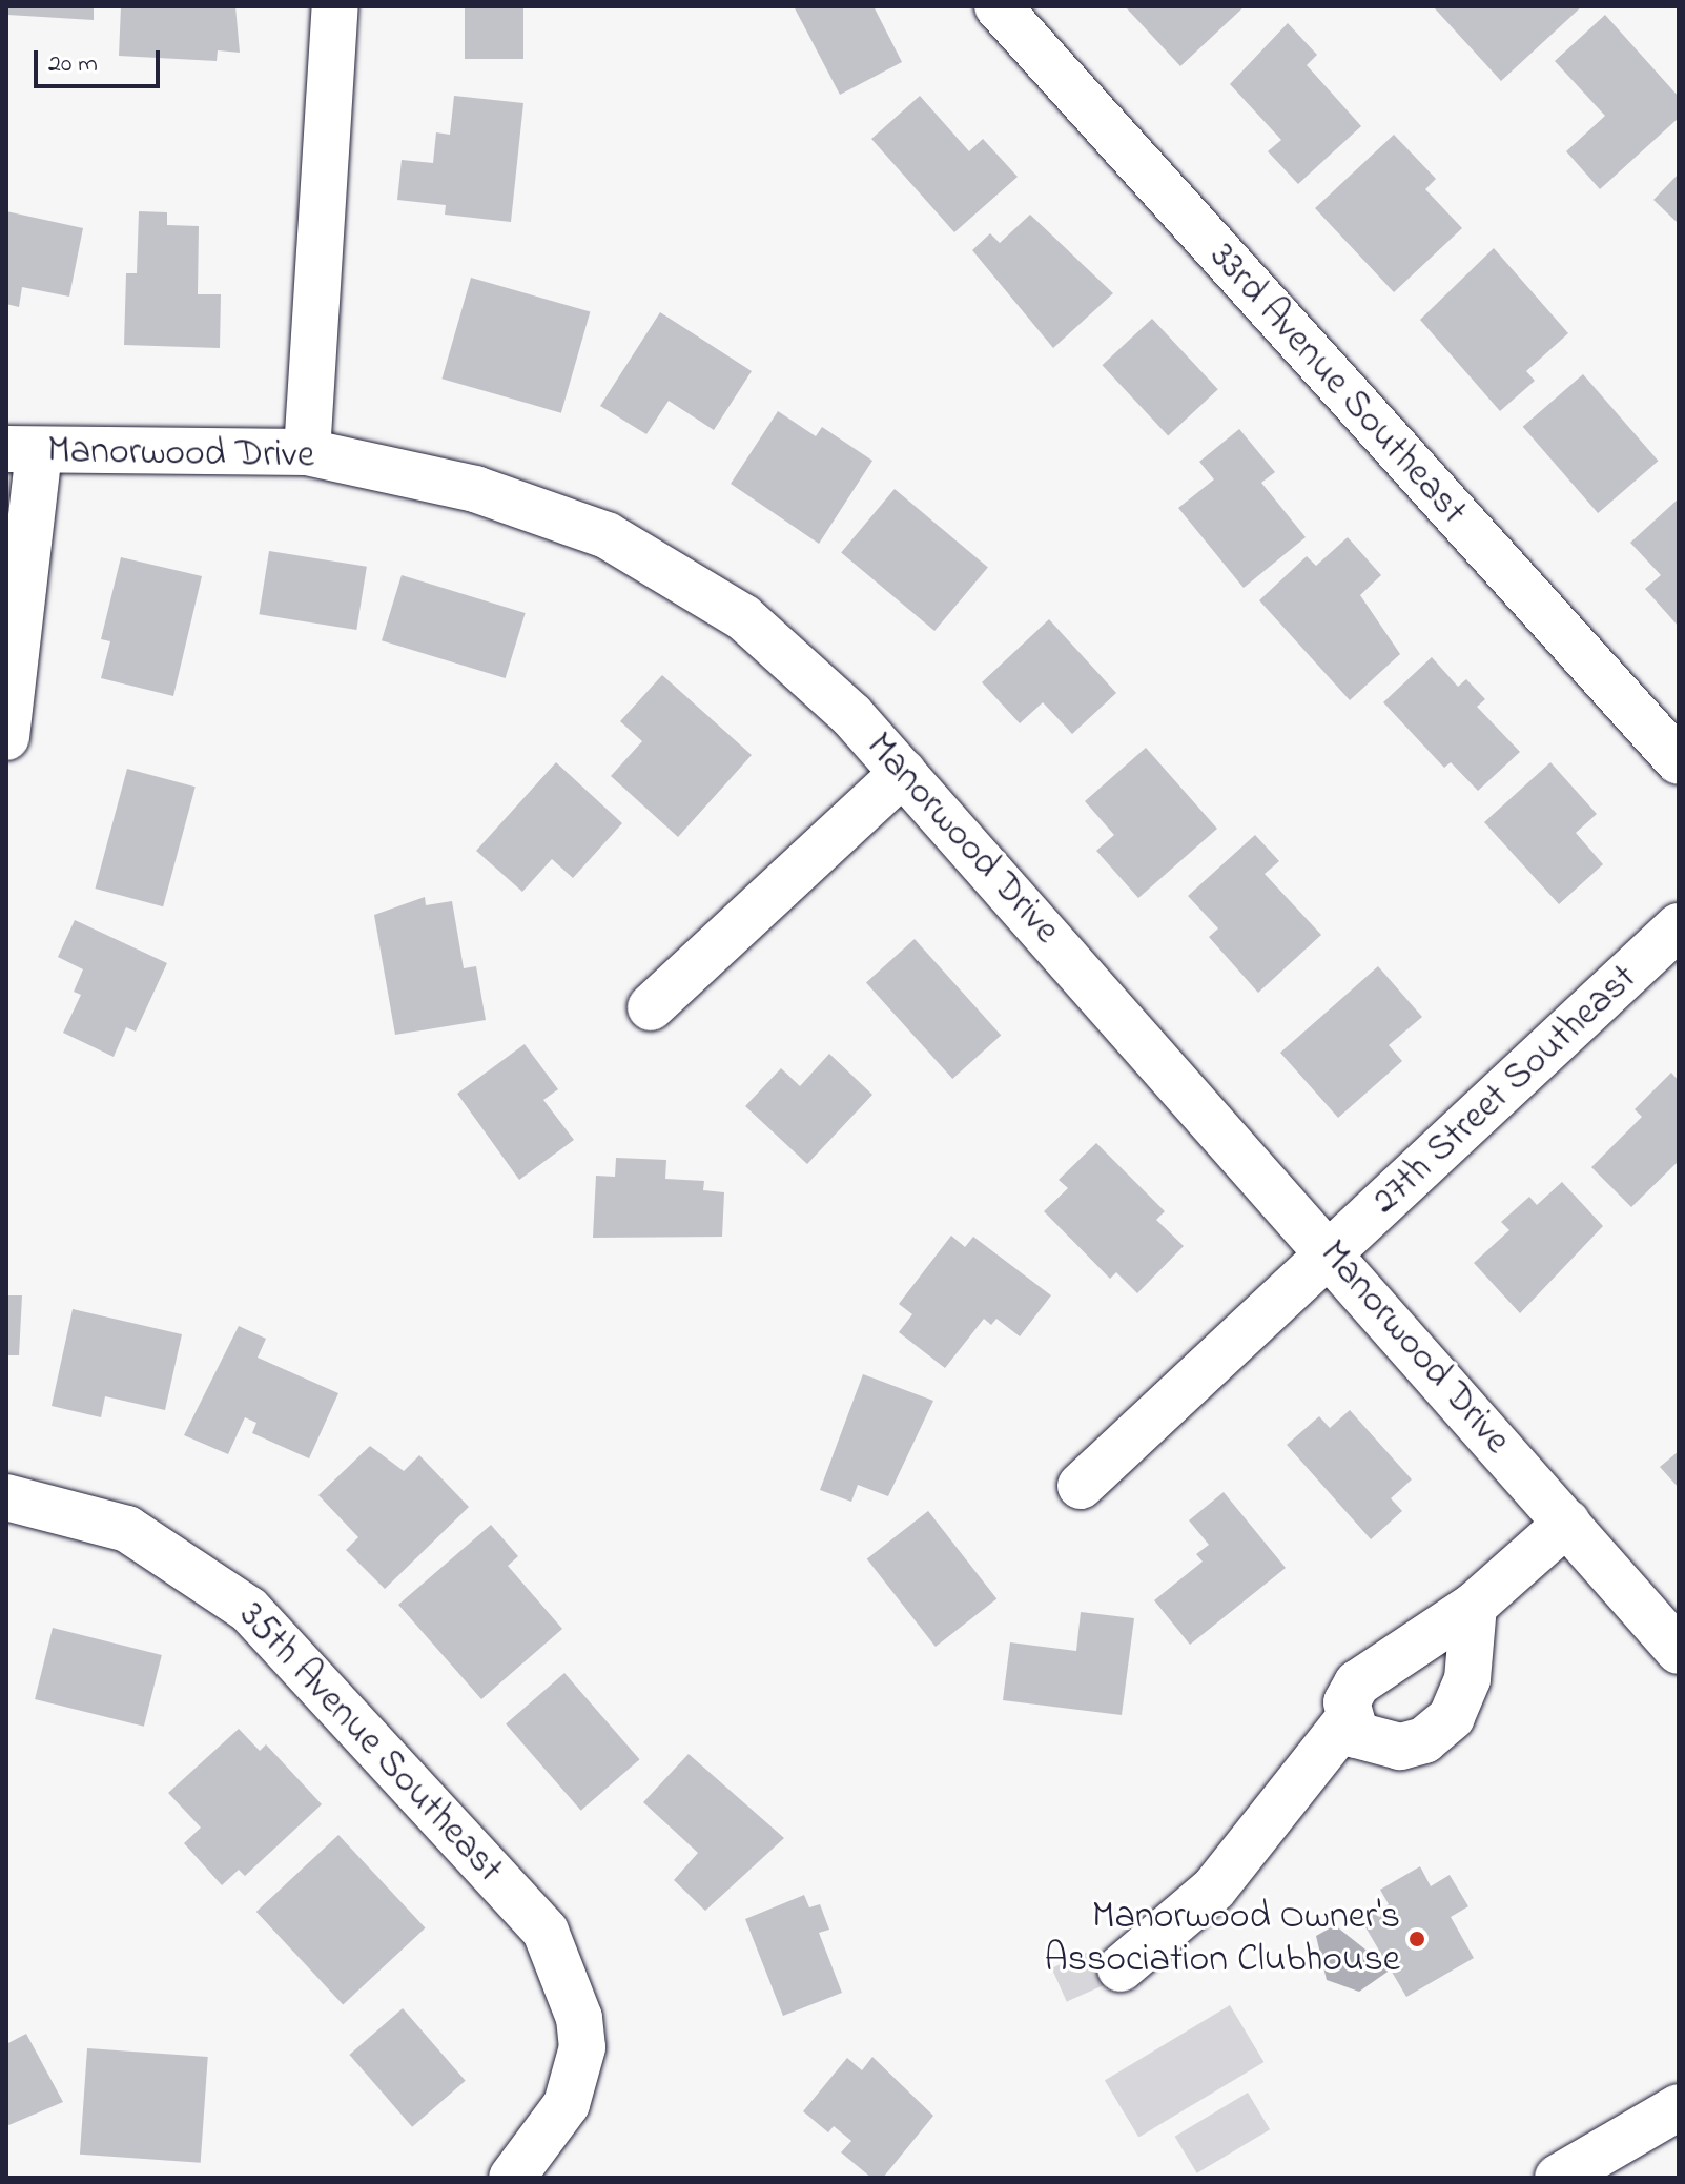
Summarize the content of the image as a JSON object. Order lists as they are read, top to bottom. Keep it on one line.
{"streets":{"street":["33rd Avenue Southeast","Manorwood Drive","27th Street Southeast","35th Avenue Southeast"]},"crossings":[["Manorwood Drive","27th Street Southeast"]],"places":["Manorwood Owner's Association Clubhouse"],"scale_bar":"20 m"}
